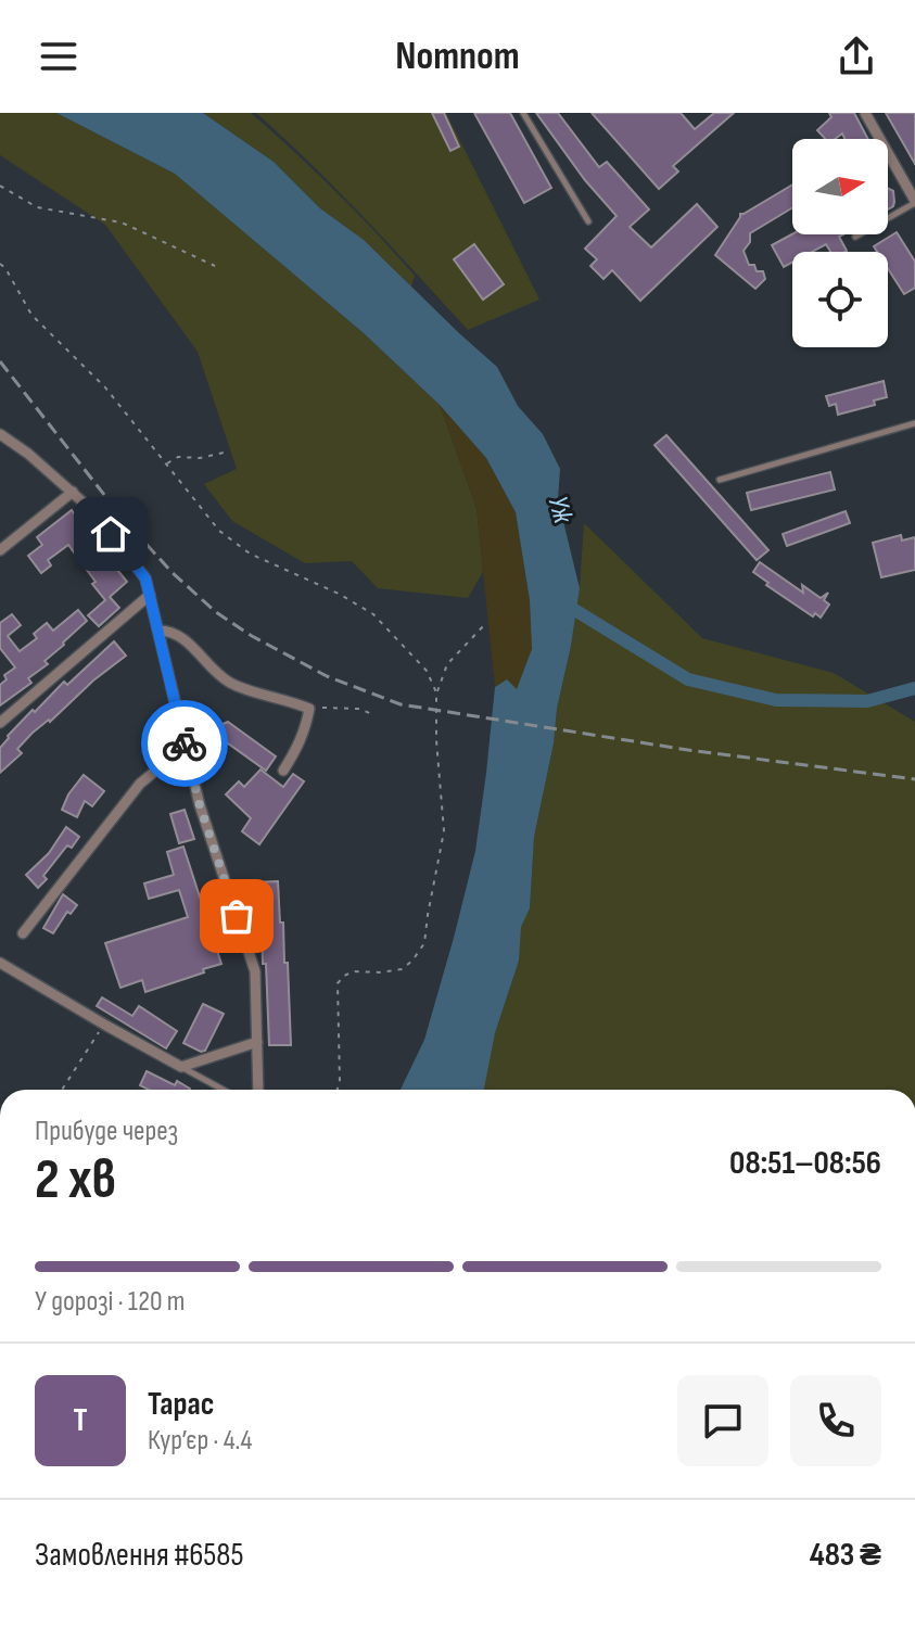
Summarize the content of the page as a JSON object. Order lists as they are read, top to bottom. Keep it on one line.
{"water":["Уж"],"north":"right","page":{"header":"Nomnom","heading":["2 хв","Прибуде через","08:51–08:56"],"panel":["Тарас","Кур’єр · 4.4","Замовлення #6585","483 ₴"],"bar":"У дорозі · 120 m","round":"Т"}}
